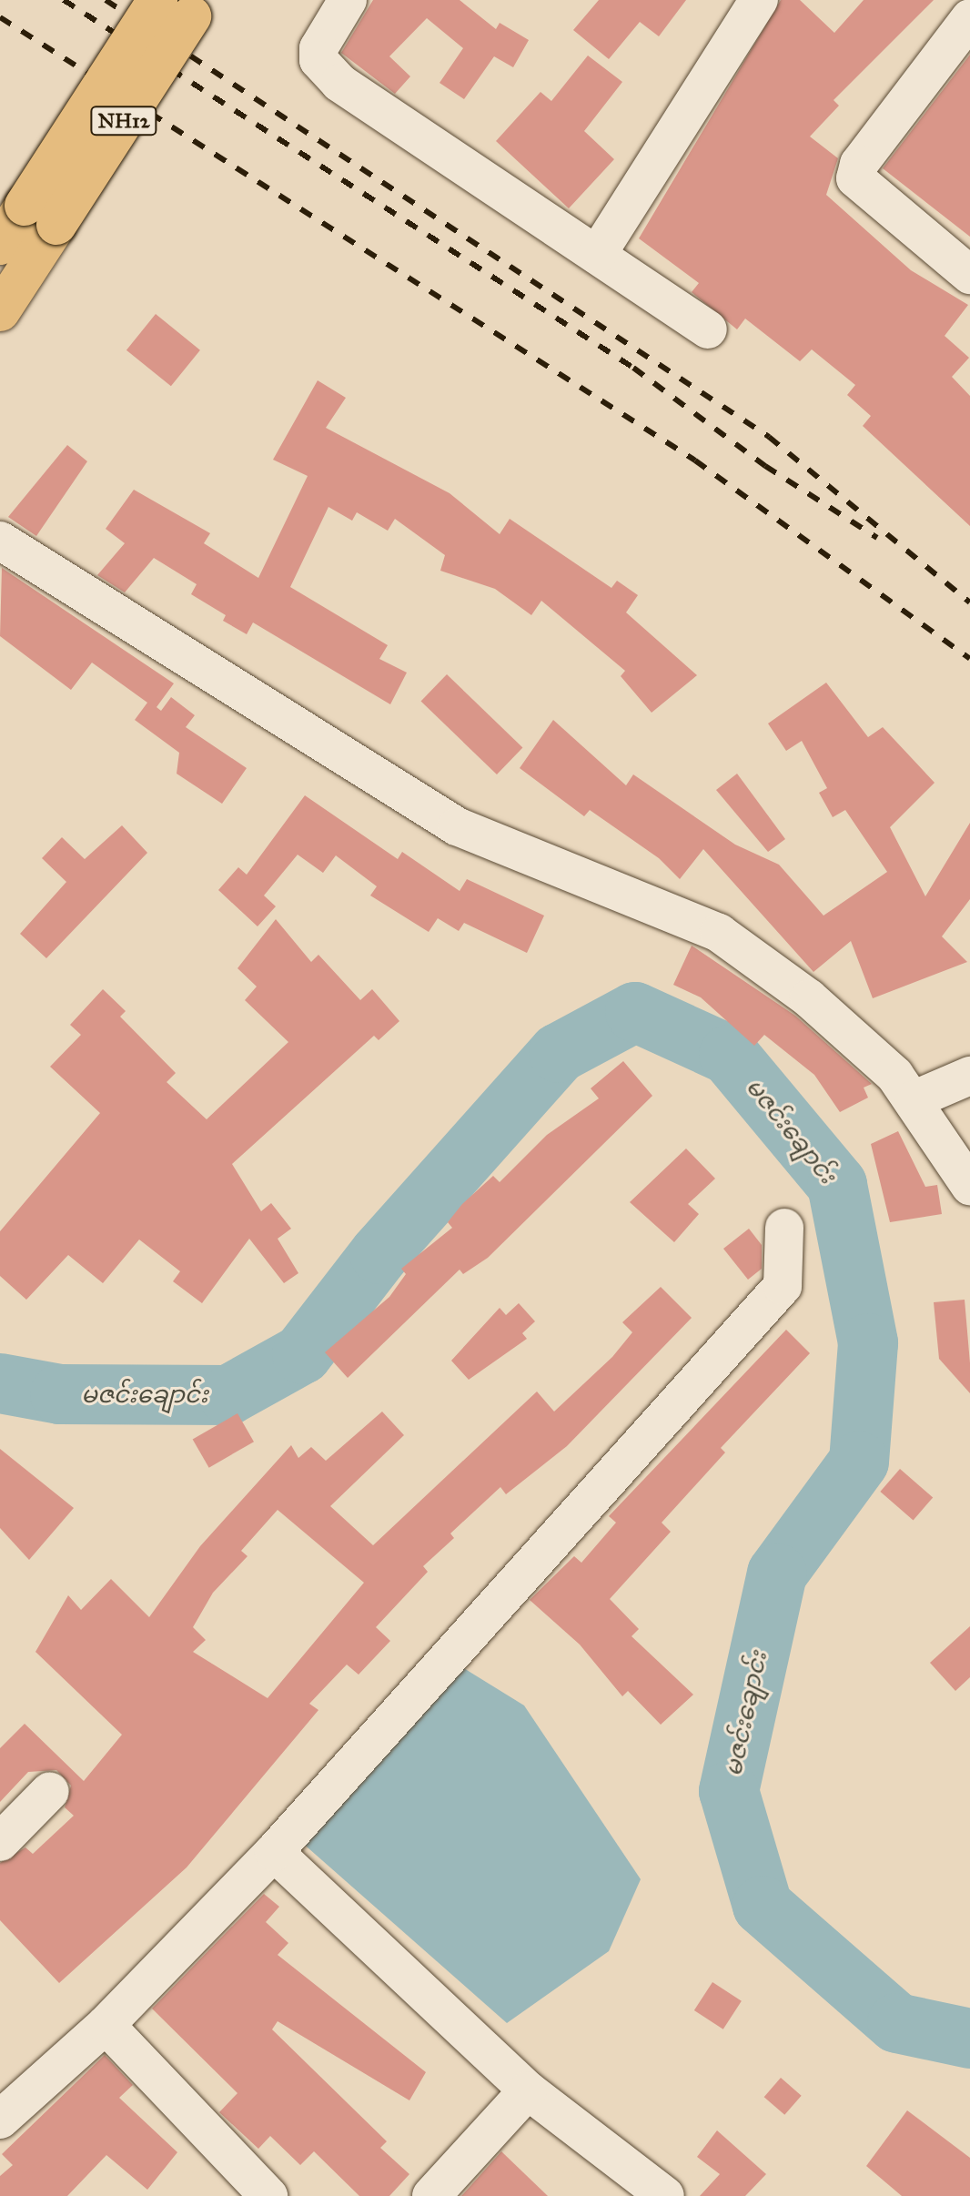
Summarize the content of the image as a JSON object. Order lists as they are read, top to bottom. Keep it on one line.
{"streets":{"highway":["NH12"]},"water":["မဇင်းချောင်း"]}
